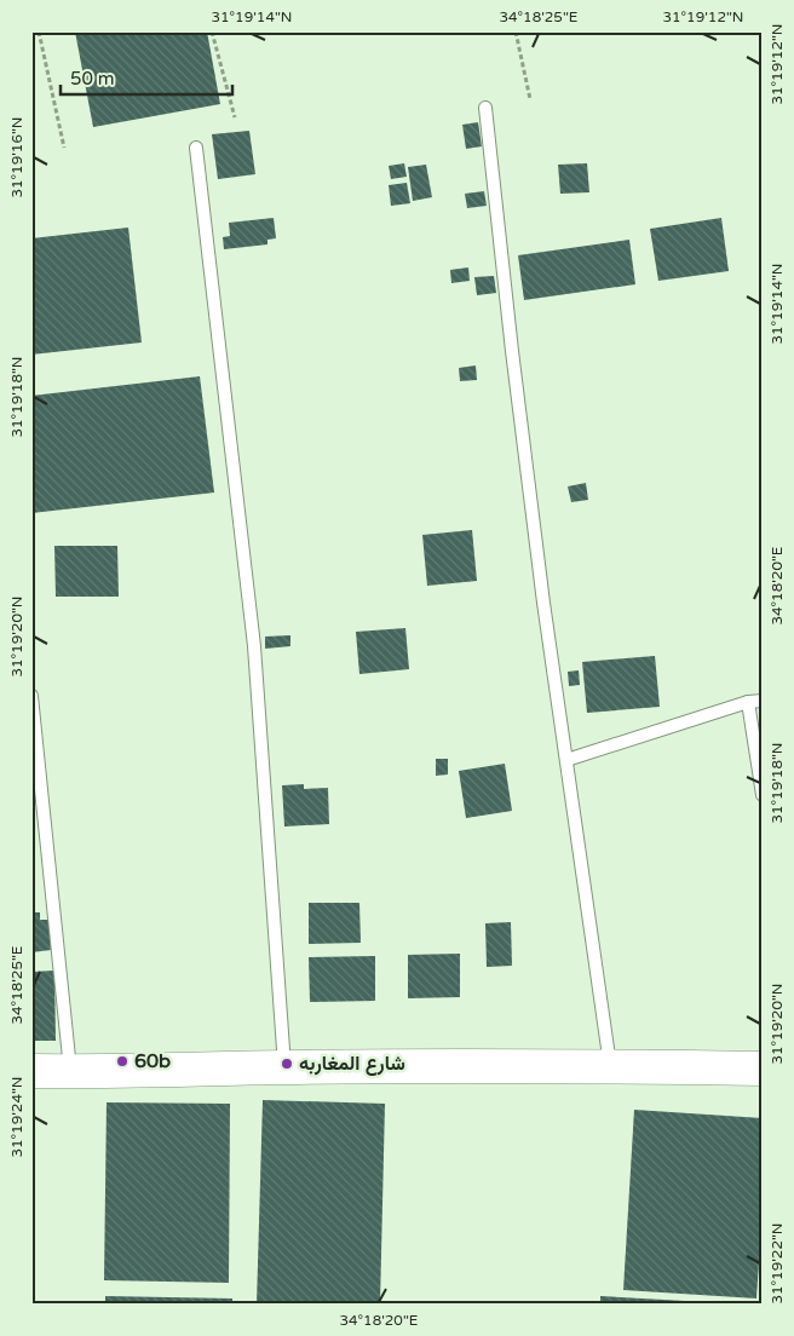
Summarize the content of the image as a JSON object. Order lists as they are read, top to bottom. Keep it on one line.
{"places":["60b","شارع المغاربه"],"scale_bar":"50 m","coordinates":["31°19'14\"N","34°18'25\"E","31°19'12\"N","31°19'16\"N","31°19'18\"N","34°18'20\"E","31°19'20\"N","31°19'24\"N","31°19'22\"N"]}
